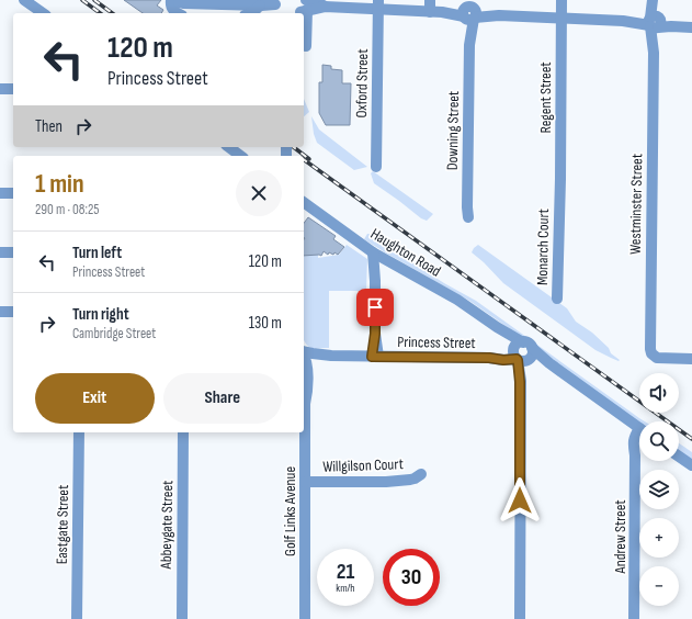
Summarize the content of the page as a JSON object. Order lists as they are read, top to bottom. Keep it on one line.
{"streets":{"street":["Oxford Street","Regent Street","Downing Street","Westminster Street","Monarch Court","Haughton Road","Princess Street","Willgilson Court","Golf Links Avenue","Eastgate Street","Abbeygate Street","Andrew Street"]},"crossings":[["Regent Street","Monarch Court"],["Haughton Road","Princess Street"],["Princess Street","Golf Links Avenue"],["Willgilson Court","Golf Links Avenue"]],"page":{"turn":["120 m","Princess Street"],"then":"Then","heading":["1 min","290 m · 08:25"],"list":[{"name":"Turn left","note":"Princess Street","value":"120 m"},{"name":"Turn right","note":"Cambridge Street","value":"130 m"}],"buttons":["Exit","Share"],"map_buttons":["+","−"],"speed":"21 km/h","limit":"30"}}
